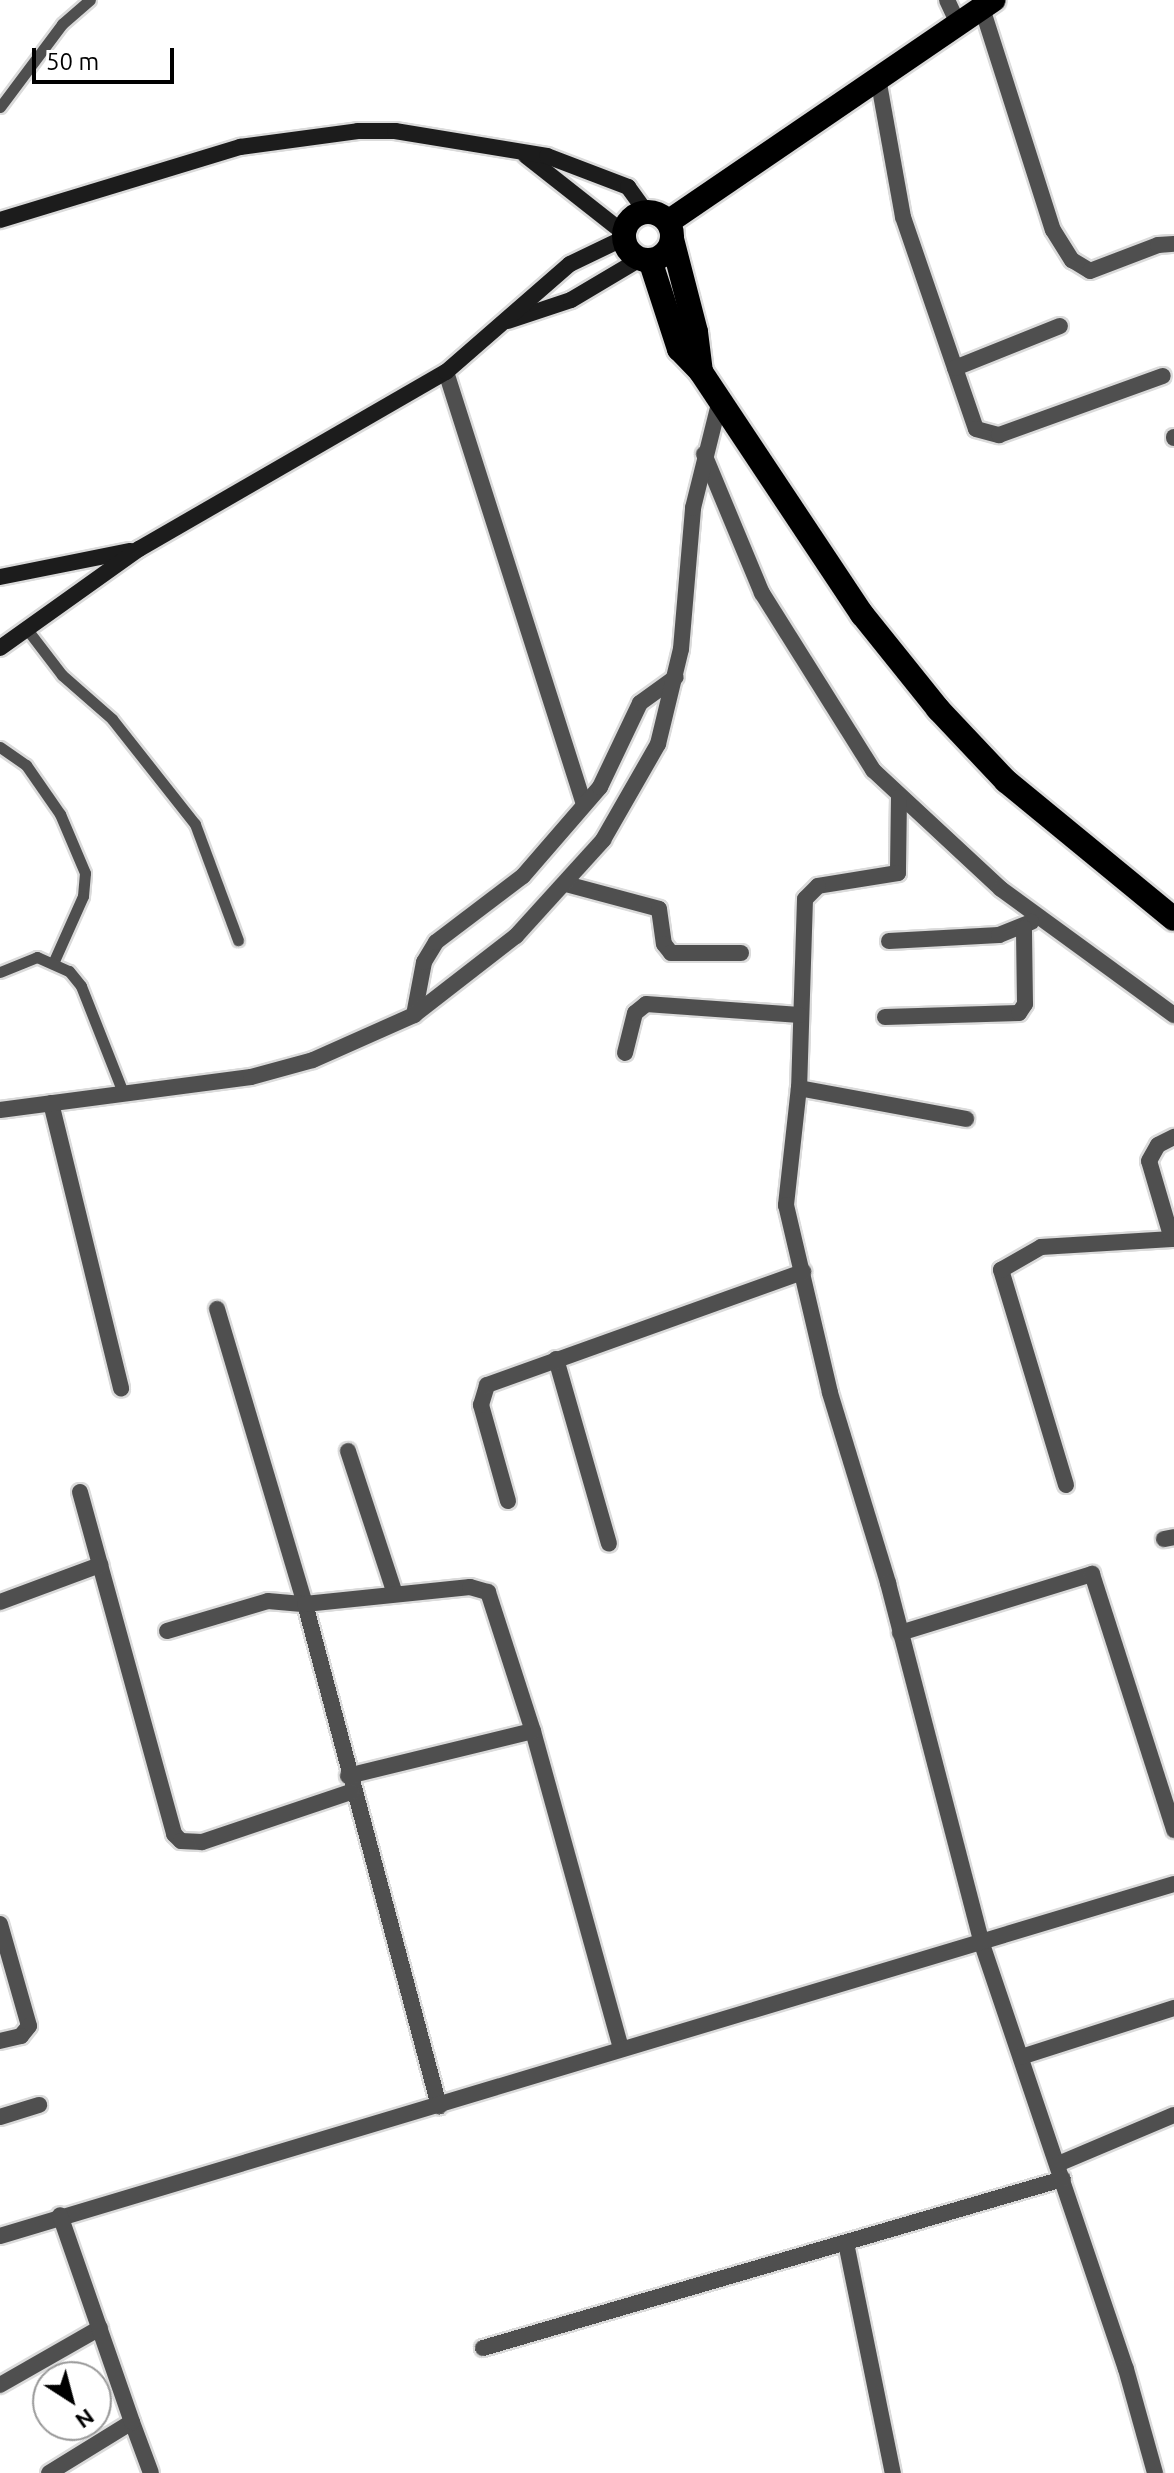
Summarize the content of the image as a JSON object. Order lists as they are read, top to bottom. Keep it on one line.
{"scale_bar":"50 m","north":"bottom right"}
